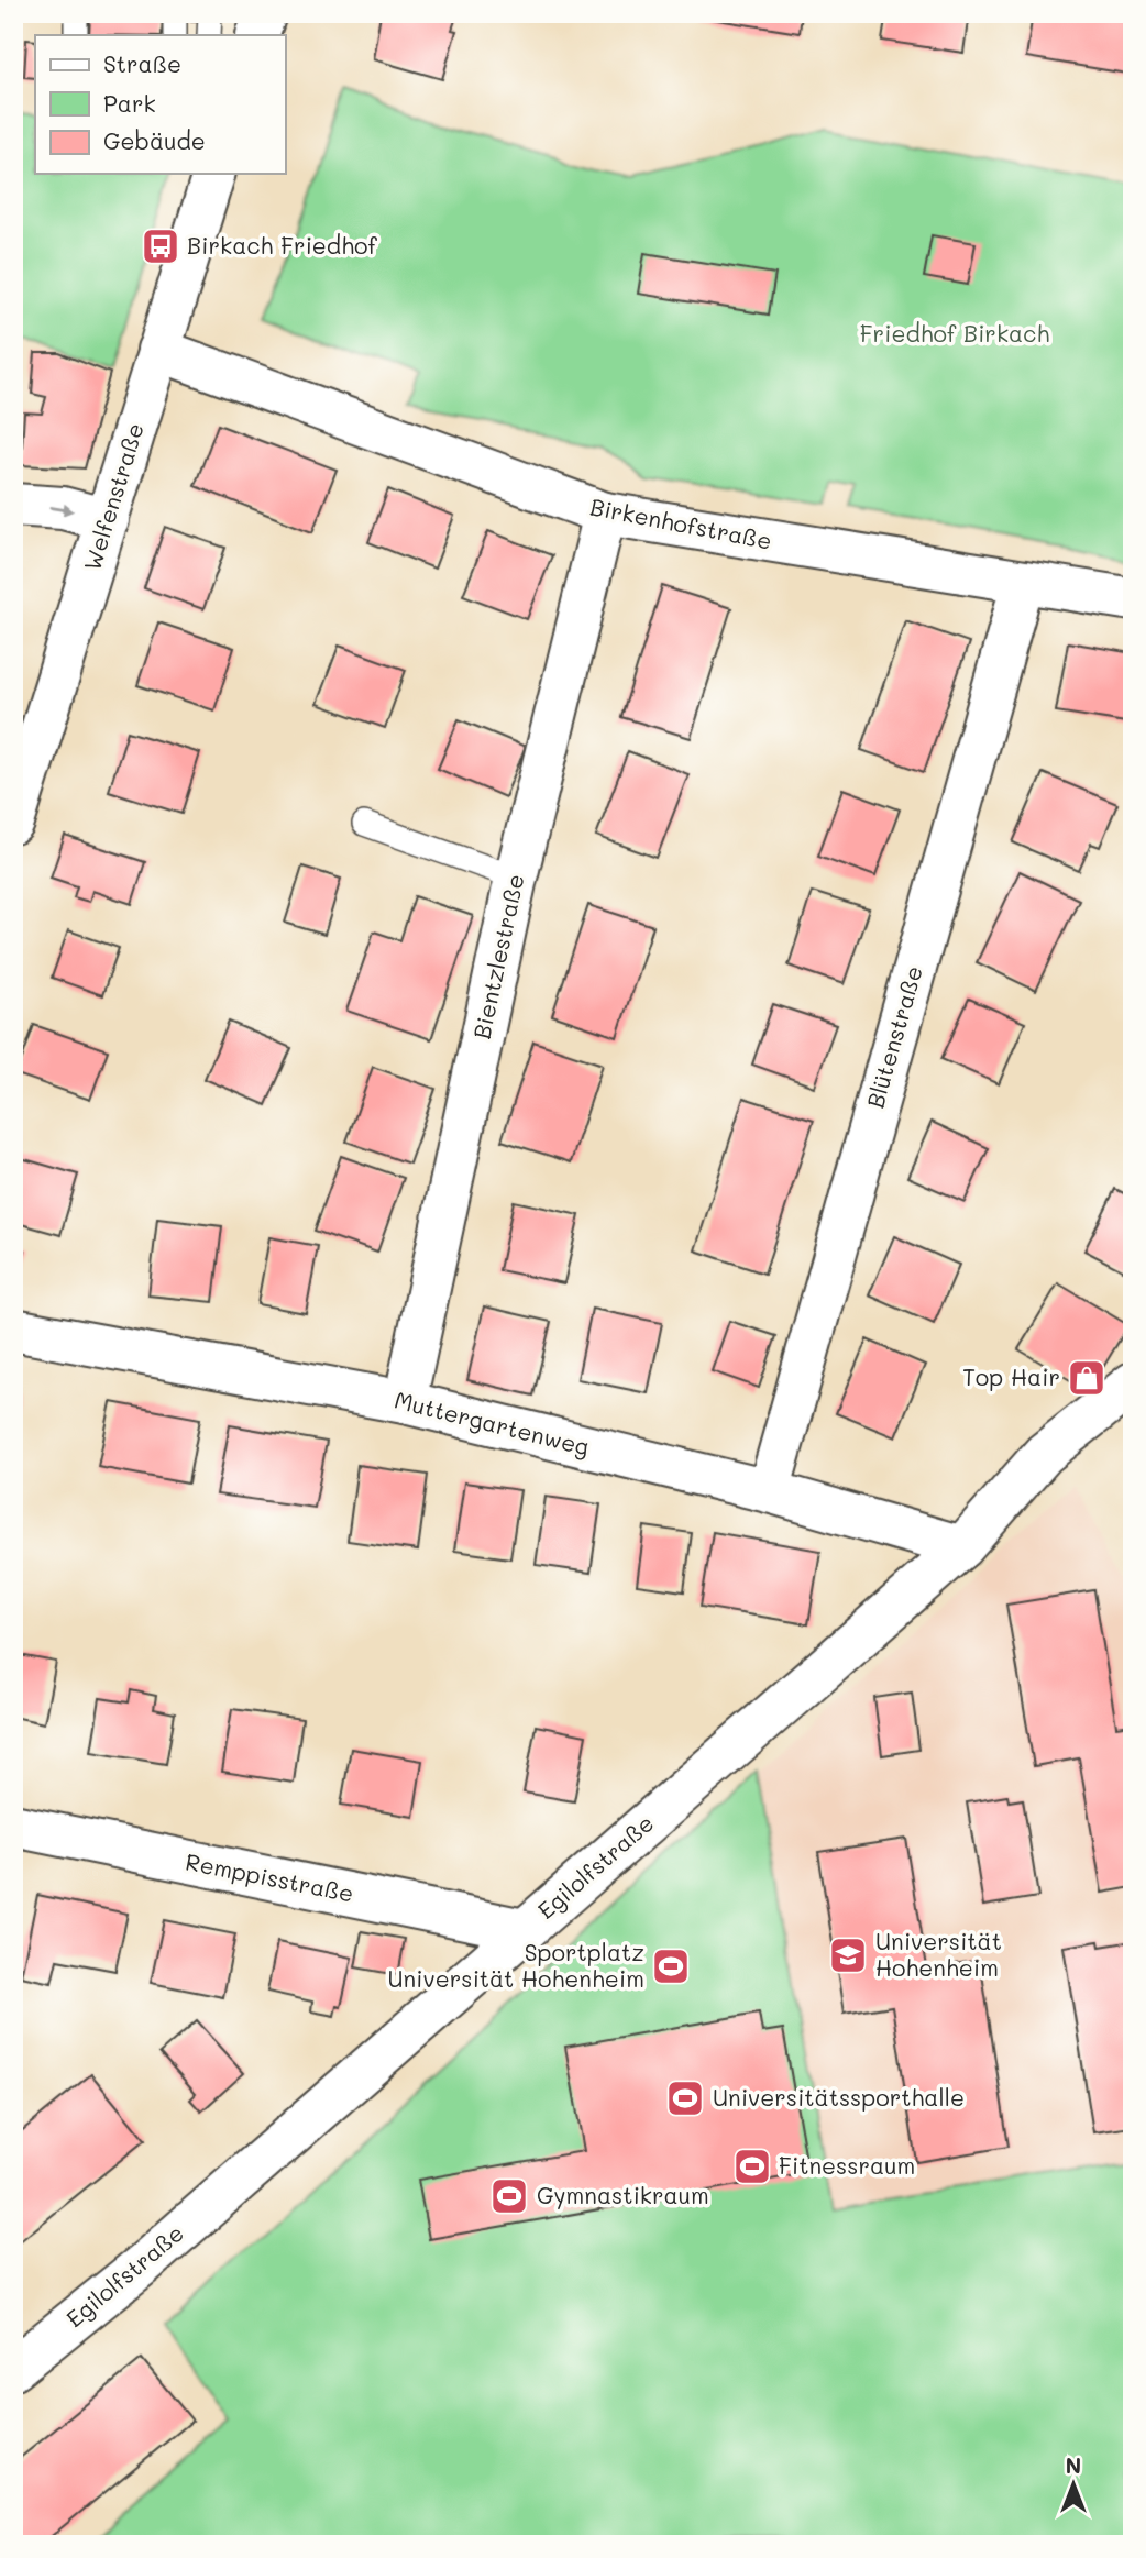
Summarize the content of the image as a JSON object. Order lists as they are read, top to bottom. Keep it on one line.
{"streets":{"street":["Welfenstraße","Birkenhofstraße","Bientzlestraße","Blütenstraße","Muttergartenweg","Egilolfstraße","Remppisstraße"]},"crossings":[["Welfenstraße","Birkenhofstraße"],["Birkenhofstraße","Bientzlestraße"],["Birkenhofstraße","Blütenstraße"],["Bientzlestraße","Muttergartenweg"],["Blütenstraße","Muttergartenweg"],["Muttergartenweg","Egilolfstraße"],["Egilolfstraße","Remppisstraße"]],"parks":["Friedhof Birkach"],"places":{"bus stop":["Birkach Friedhof"],"shop":["Top Hair"],"school or university":["Universität Hohenheim"],"sports":["Sportplatz Universität Hohenheim","Universitätssporthalle","Fitnessraum","Gymnastikraum"]},"legend":["Straße","Park","Gebäude"],"north":"top"}
